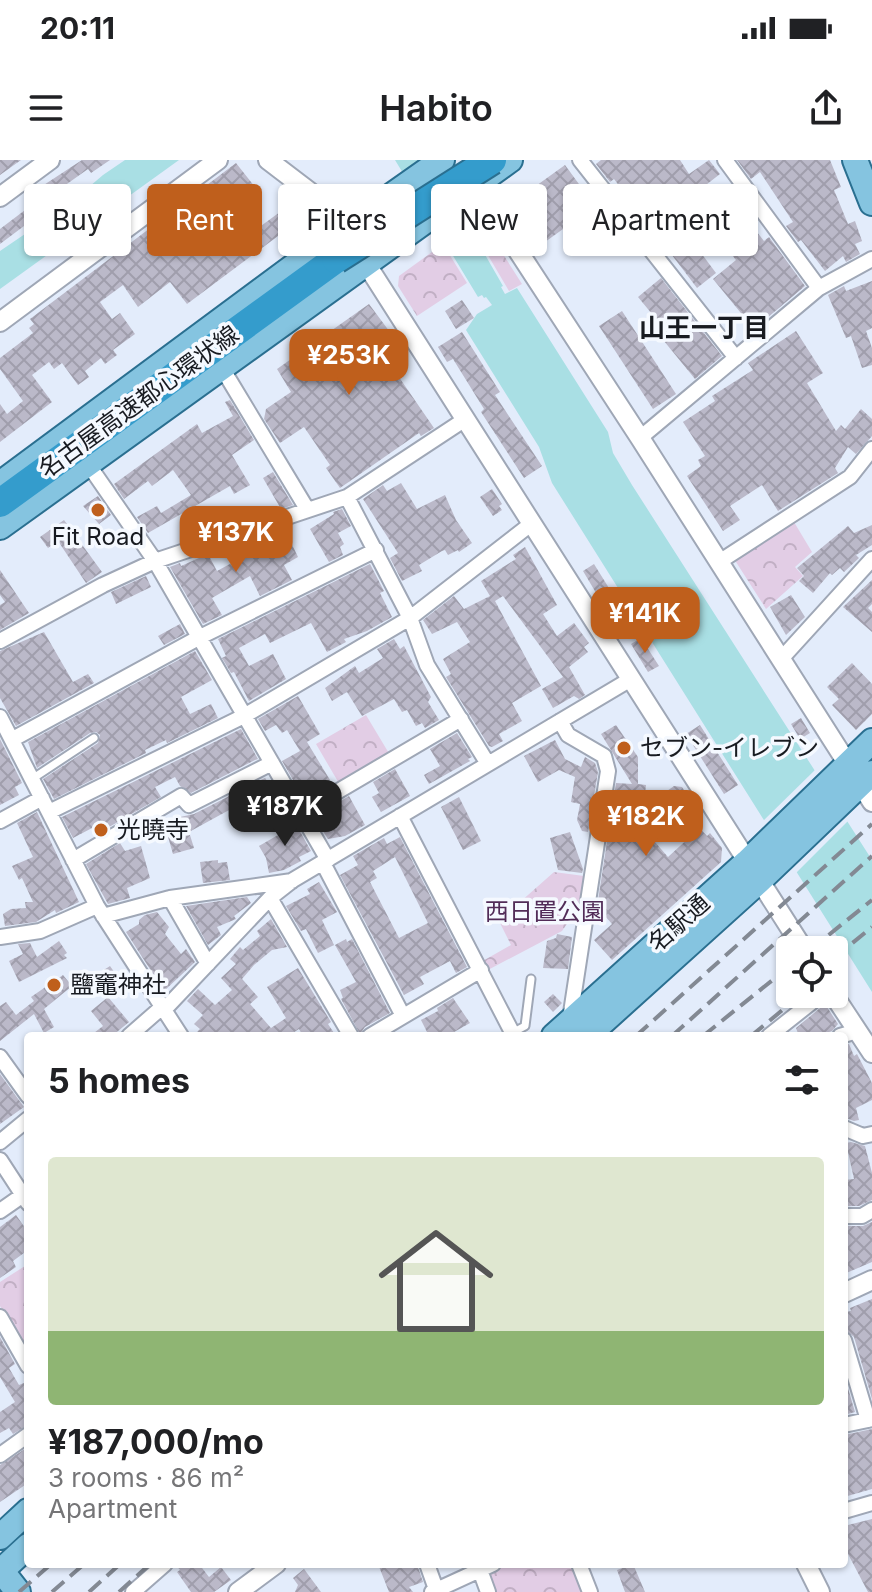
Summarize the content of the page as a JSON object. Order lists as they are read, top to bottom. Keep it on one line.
{"streets":{"highway":["名古屋高速都心環状線"],"main road":["名駅通"]},"districts":["山王一丁目"],"parks":["西日置公園"],"places":["Fit Road","セブン-イレブン","光曉寺","鹽竈神社"],"page":{"status":"20:11","header":"Habito","chip":["Buy","Rent","Filters","New","Apartment"],"price":["¥253K","¥137K","¥141K","¥187K","¥182K"],"heading":"5 homes","list":[{"name":"¥187,000/mo","note":"3 rooms · 86 m² · Apartment"}]}}
